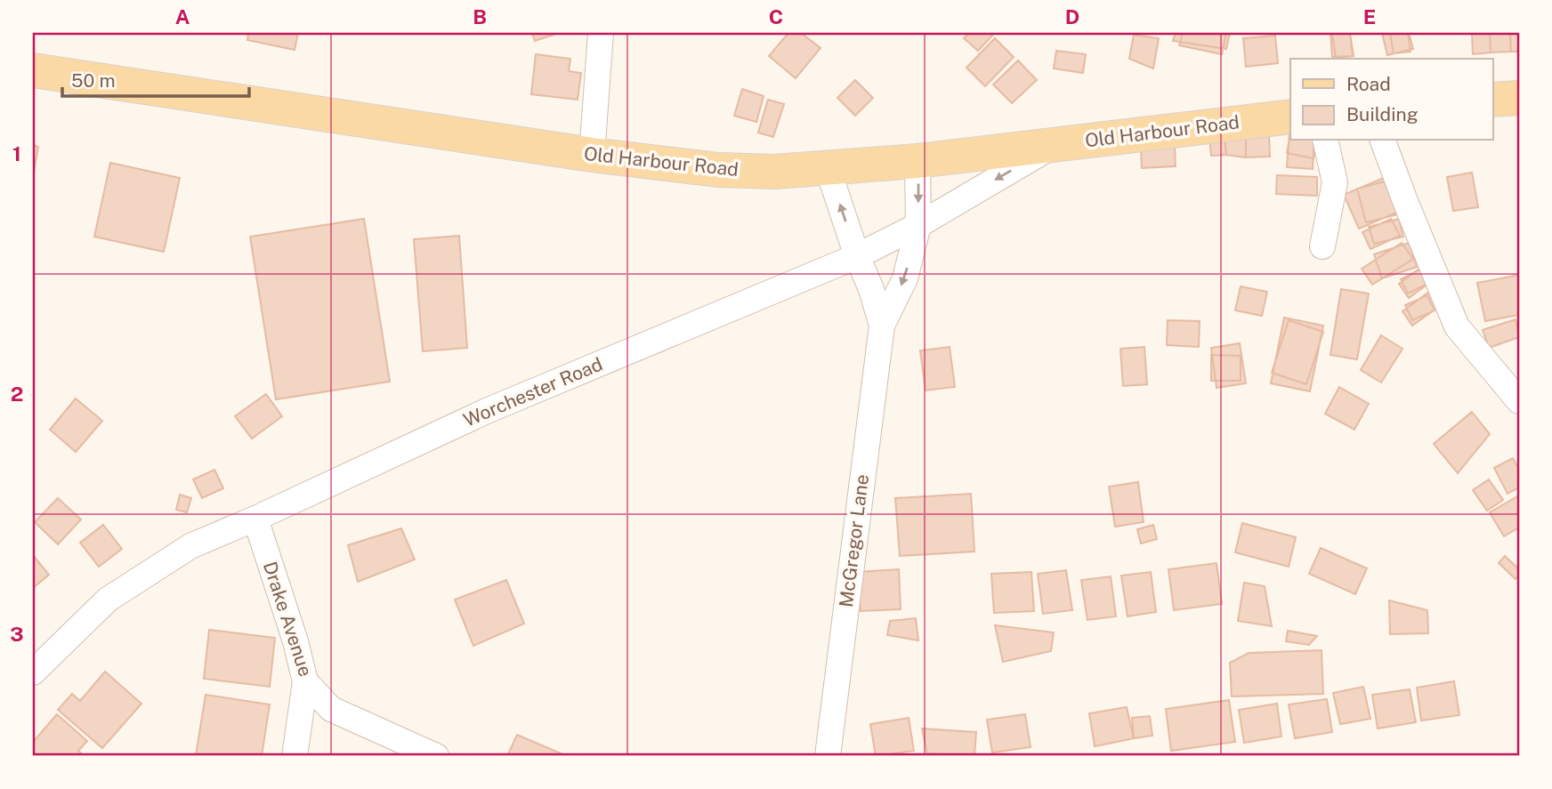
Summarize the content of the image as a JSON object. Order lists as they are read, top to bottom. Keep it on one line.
{"streets":{"main road":["Old Harbour Road"],"street":["Worchester Road","McGregor Lane","Drake Avenue"]},"crossings":[["Old Harbour Road","Worchester Road"],["Old Harbour Road","McGregor Lane"],["Worchester Road","McGregor Lane"],["Worchester Road","Drake Avenue"]],"legend":["Road","Building"],"scale_bar":"50 m","grid":{"columns":["A","B","C","D","E"],"rows":["1","2","3"]}}
